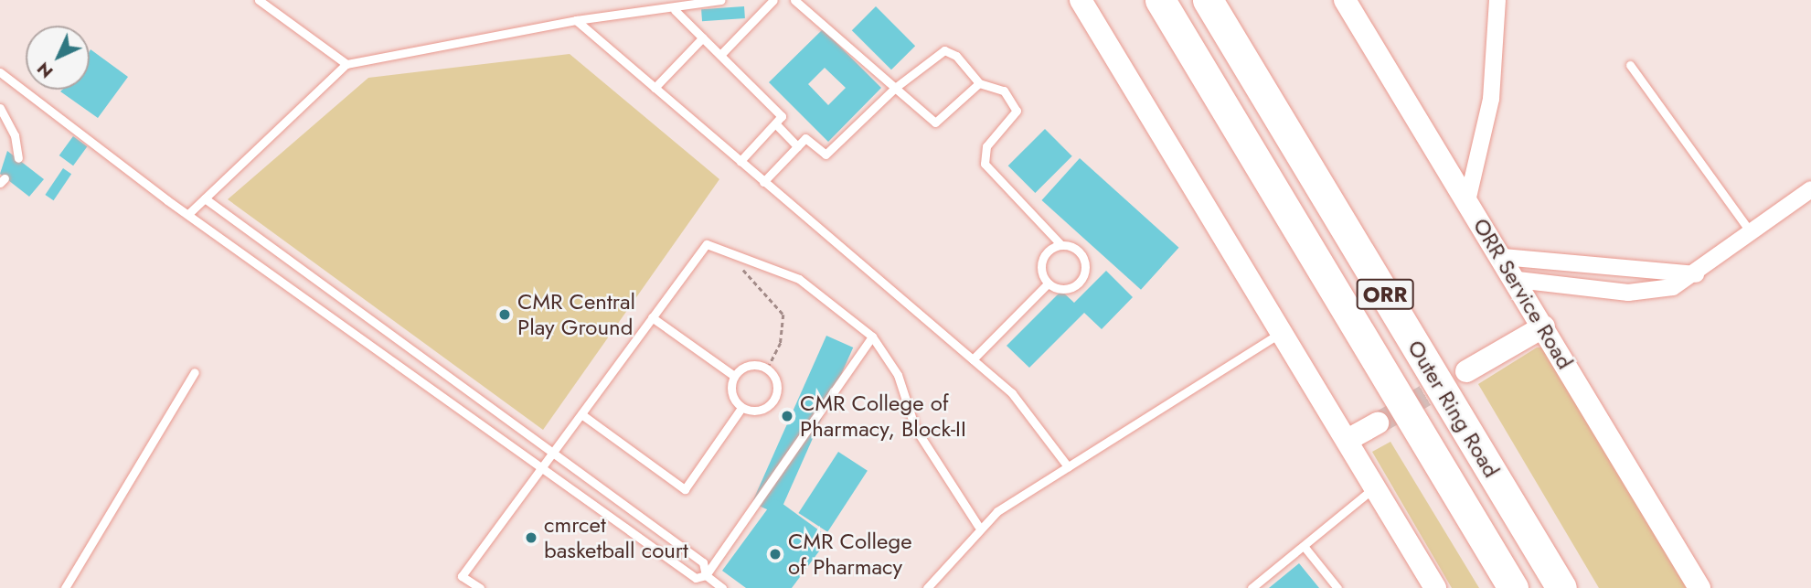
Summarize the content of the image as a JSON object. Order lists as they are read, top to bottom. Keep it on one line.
{"streets":{"highway":["ORR","Outer Ring Road"],"main road":["ORR Service Road"]},"places":["CMR Central Play Ground","CMR College of Pharmacy, Block-II","cmrcet basketball court","CMR College of Pharmacy"],"north":"bottom left"}
